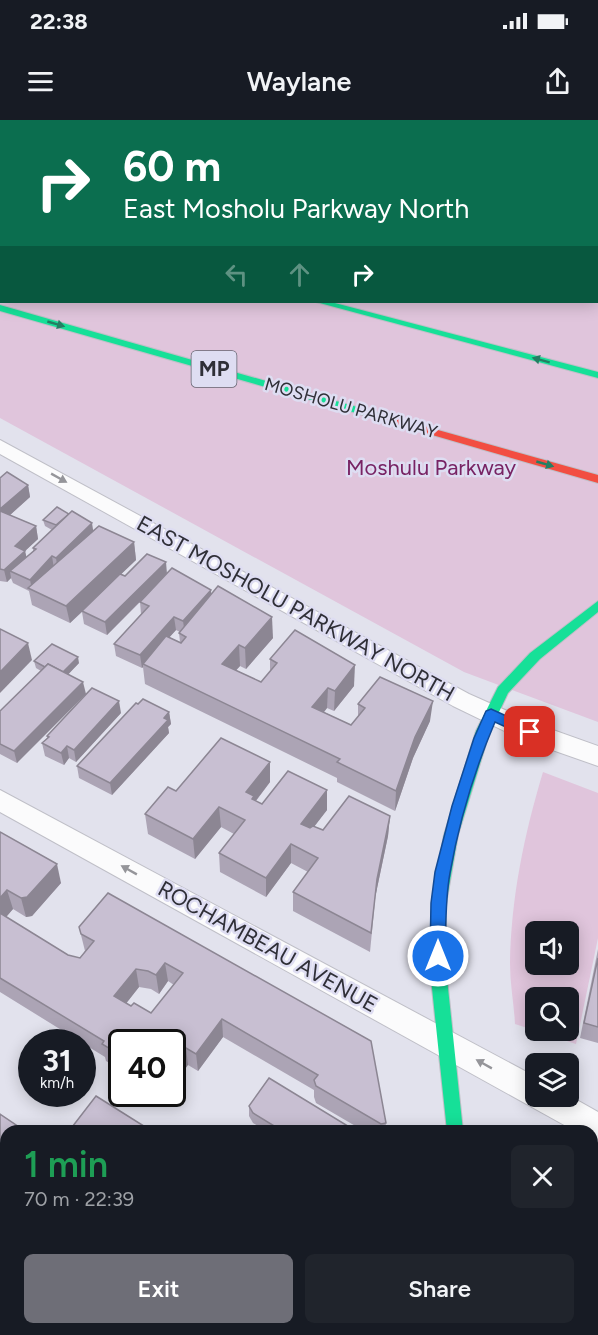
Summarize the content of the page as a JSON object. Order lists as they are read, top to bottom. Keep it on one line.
{"streets":{"main road":["MP","MOSHOLU PARKWAY"],"street":["EAST MOSHOLU PARKWAY NORTH","ROCHAMBEAU AVENUE"]},"one_way":["EAST MOSHOLU PARKWAY NORTH","ROCHAMBEAU AVENUE"],"parks":["Moshulu Parkway"],"page":{"status":"22:38","header":"Waylane","turn":["60 m","East Mosholu Parkway North"],"speed":"31 km/h","limit":"40","heading":["1 min","70 m · 22:39"],"buttons":["Exit","Share"]}}
